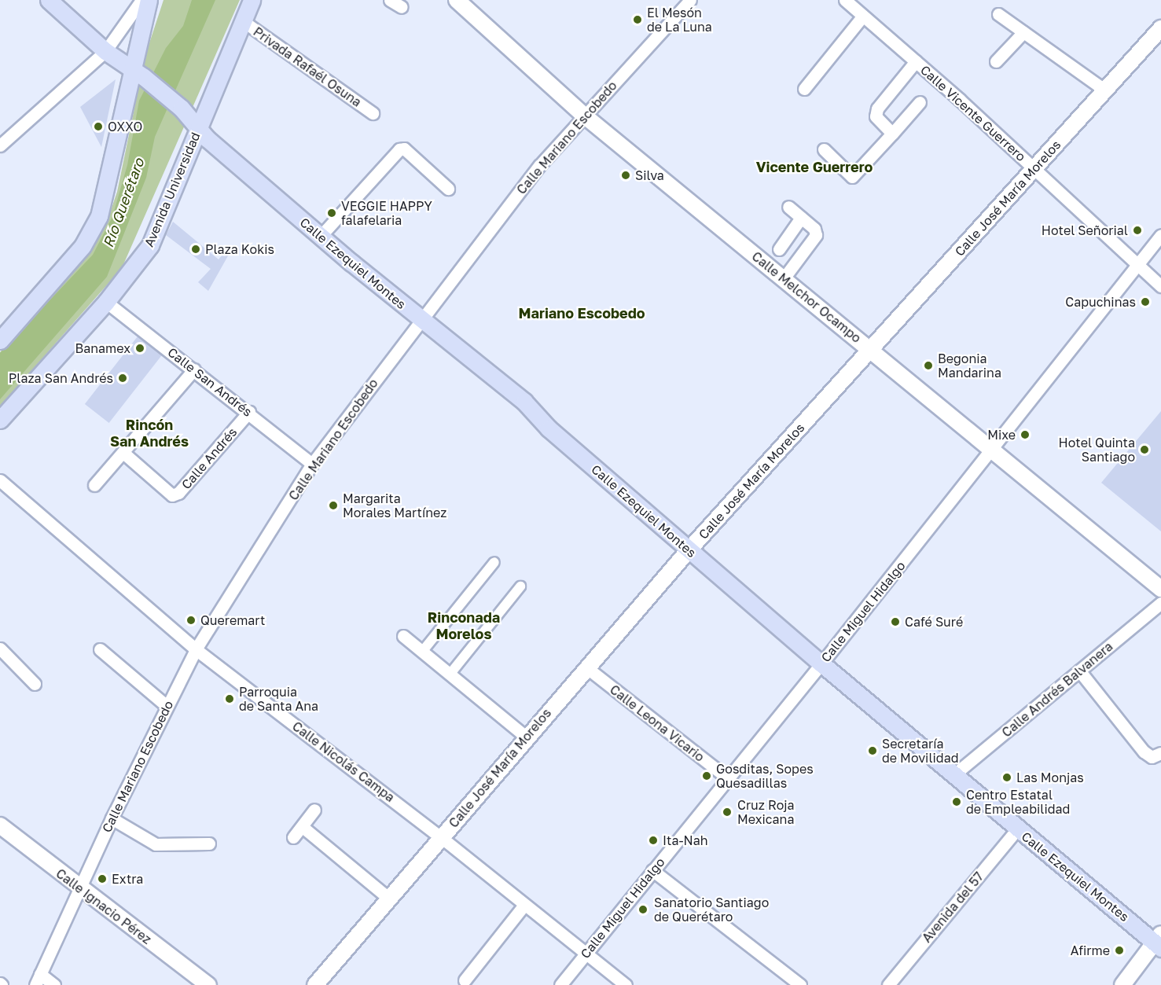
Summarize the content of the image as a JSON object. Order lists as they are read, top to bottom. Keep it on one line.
{"streets":{"main road":["Avenida Universidad","Calle Ezequiel Montes"],"street":["Privada Rafaél Osuna","Calle Vicente Guerrero","Calle Mariano Escobedo","Calle José María Morelos","Calle Melchor Ocampo","Calle San Andrés","Calle Andrés","Calle Miguel Hidalgo","Calle Andrés Balvanera","Calle Leona Vicario","Calle Nicolás Campa","Calle Ignacio Pérez","Avenida del 57"]},"crossings":[["Privada Rafaél Osuna","Avenida Universidad"],["Calle Vicente Guerrero","Calle José María Morelos"],["Calle Vicente Guerrero","Calle Miguel Hidalgo"],["Calle Mariano Escobedo","Calle Ezequiel Montes"],["Calle Mariano Escobedo","Calle Melchor Ocampo"],["Calle Mariano Escobedo","Calle San Andrés"],["Calle Mariano Escobedo","Calle Nicolás Campa"],["Calle Mariano Escobedo","Calle Ignacio Pérez"],["Avenida Universidad","Calle Ezequiel Montes"],["Avenida Universidad","Calle San Andrés"],["Calle José María Morelos","Calle Ezequiel Montes"],["Calle José María Morelos","Calle Melchor Ocampo"],["Calle José María Morelos","Calle Leona Vicario"],["Calle José María Morelos","Calle Nicolás Campa"],["Calle Ezequiel Montes","Calle Miguel Hidalgo"],["Calle Ezequiel Montes","Calle Andrés Balvanera"],["Calle Ezequiel Montes","Avenida del 57"],["Calle Melchor Ocampo","Calle Miguel Hidalgo"],["Calle San Andrés","Calle Andrés"],["Calle Miguel Hidalgo","Calle Leona Vicario"],["Calle Miguel Hidalgo","Calle Nicolás Campa"]],"districts":["Vicente Guerrero","Mariano Escobedo","Rincón San Andrés","Rinconada Morelos"],"water":["Río Querétaro"],"places":["El Mesón de La Luna","OXXO","Silva","VEGGIE HAPPY falafelaria","Hotel Señorial","Plaza Kokis","Capuchinas","Banamex","Begonia Mandarina","Plaza San Andrés","Mixe","Hotel Quinta Santiago","Margarita Morales Martínez","Queremart","Café Suré","Parroquia de Santa Ana","Secretaría de Movilidad","Gosditas, Sopes Quesadillas","Las Monjas","Centro Estatal de Empleabilidad","Cruz Roja Mexicana","Ita-Nah","Extra","Sanatorio Santiago de Querétaro","Afirme"]}
